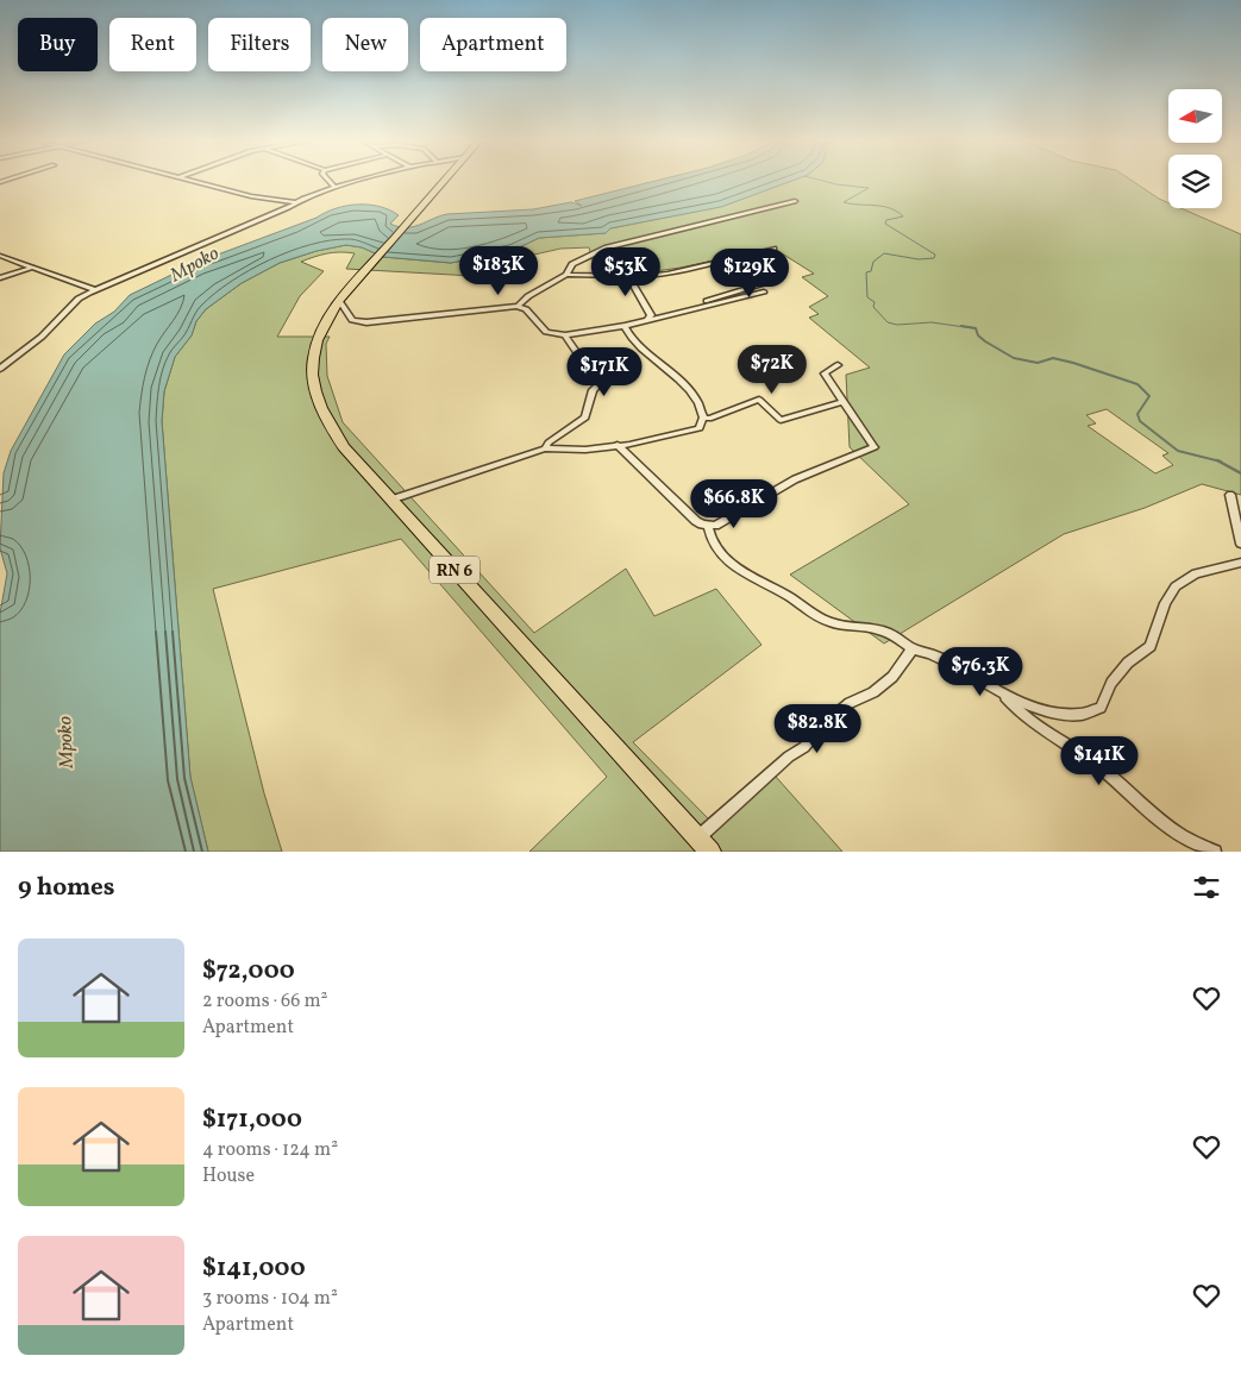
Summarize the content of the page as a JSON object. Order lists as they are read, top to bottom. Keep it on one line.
{"streets":{"main road":["RN 6"]},"water":["Mpoko"],"north":"left","page":{"chip":["Buy","Rent","Filters","New","Apartment"],"price":["$183K","$53K","$129K","$72K","$171K","$66.8K","$76.3K","$82.8K","$141K"],"heading":"9 homes","list":[{"name":"$72,000","note":"2 rooms · 66 m² · Apartment"},{"name":"$171,000","note":"4 rooms · 124 m² · House"},{"name":"$141,000","note":"3 rooms · 104 m² · Apartment"}]}}
